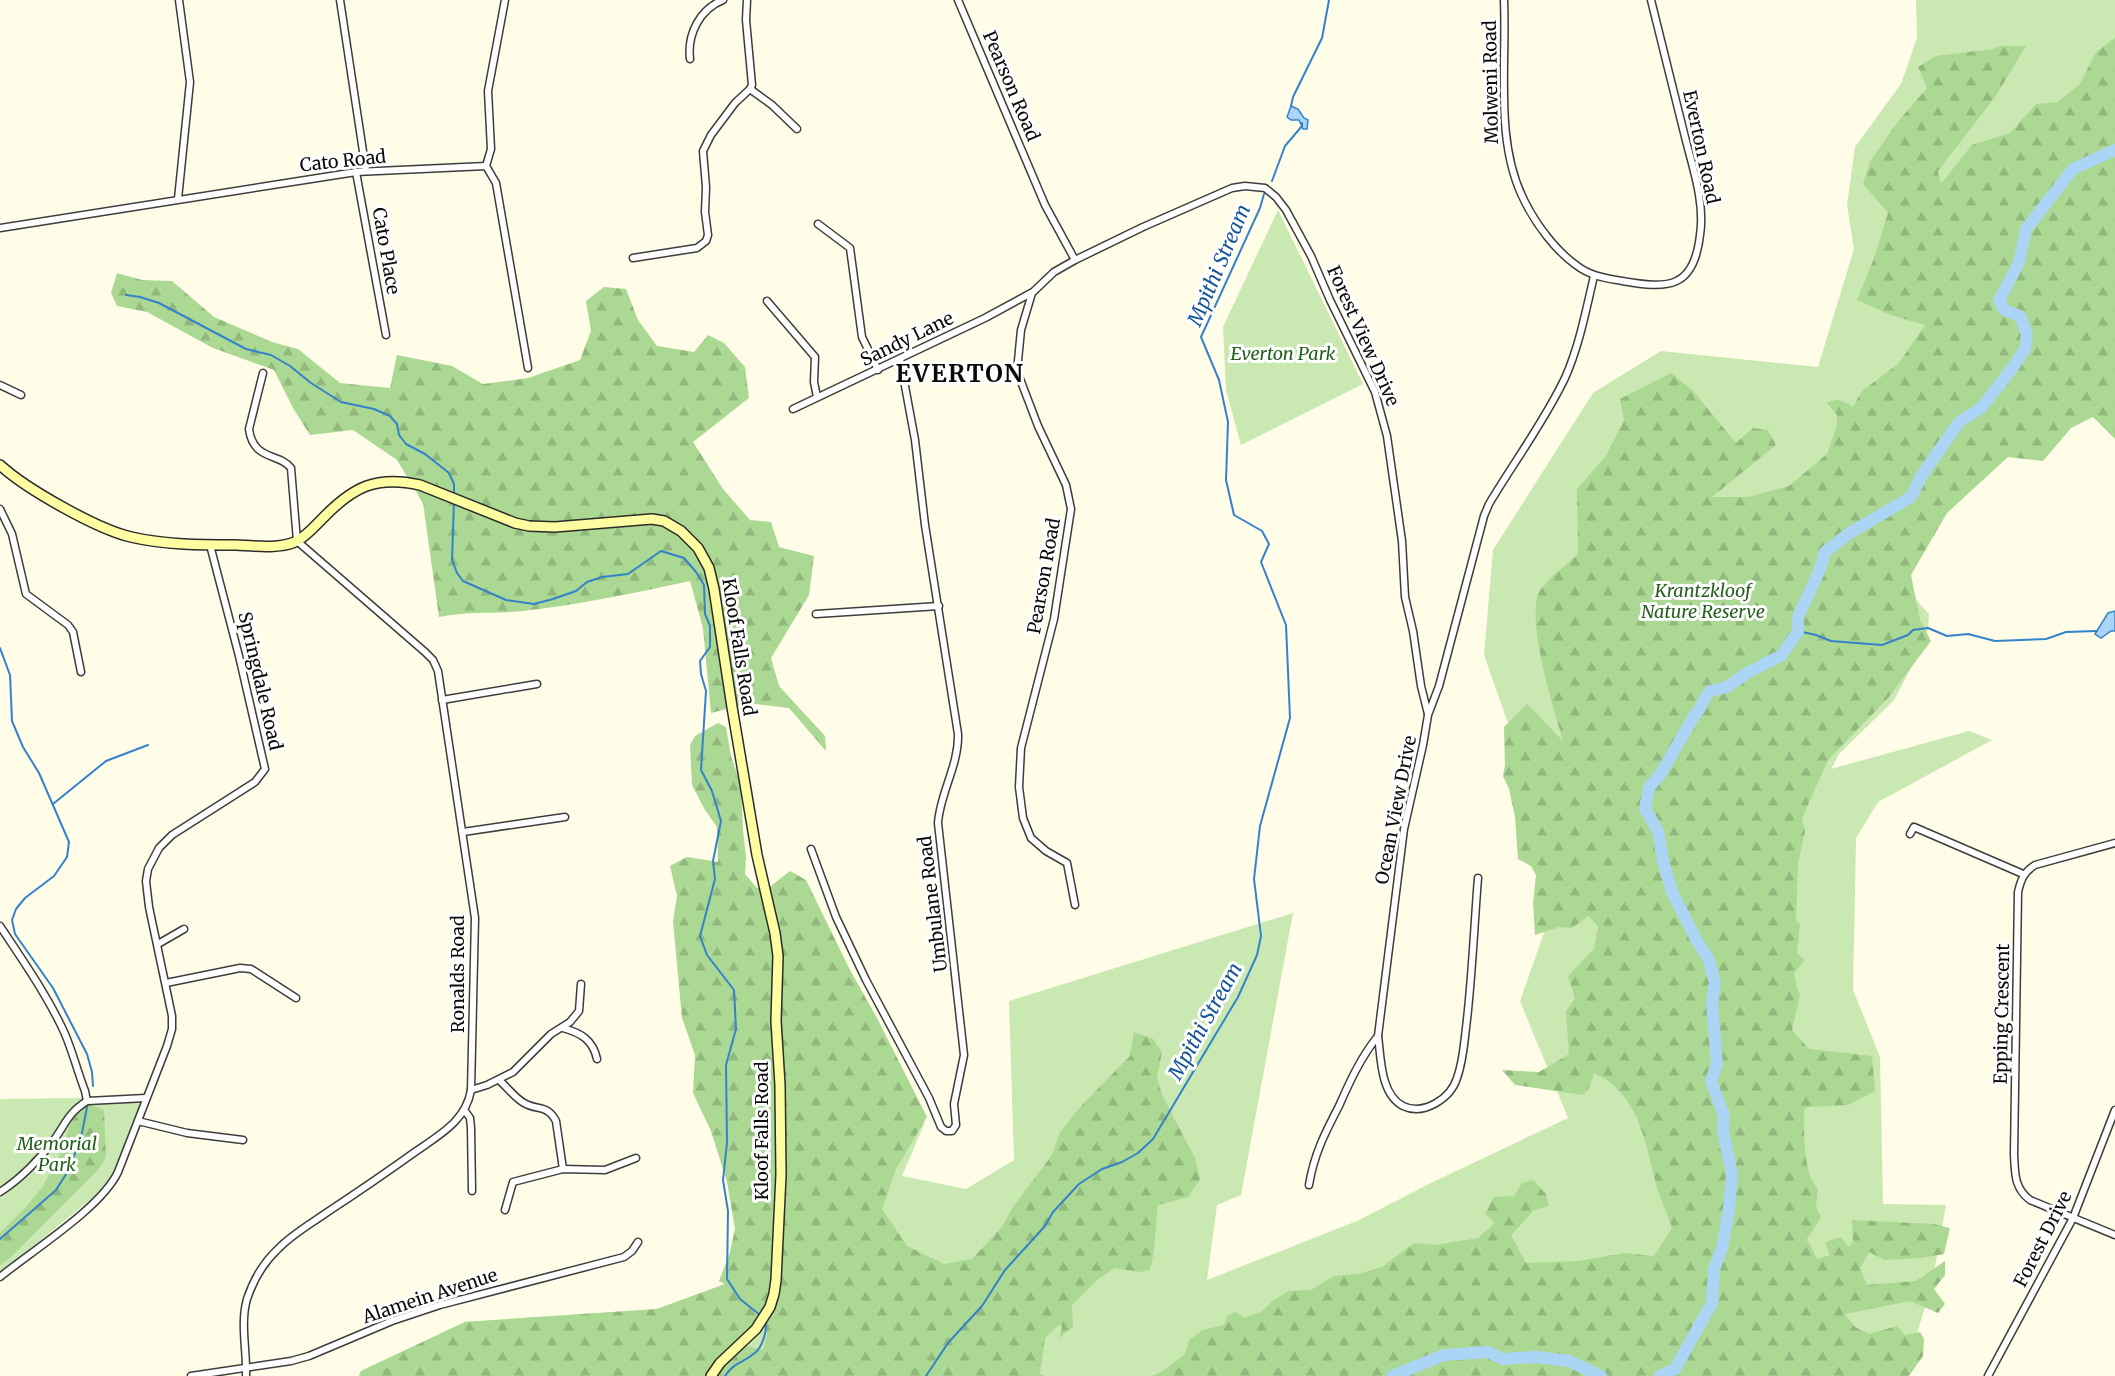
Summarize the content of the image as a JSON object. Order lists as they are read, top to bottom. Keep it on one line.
{"streets":{"main road":["Kloof Falls Road"],"street":["Molweni Road","Pearson Road","Everton Road","Cato Road","Cato Place","Forest View Drive","Sandy Lane","Springdale Road","Ocean View Drive","Umbulane Road","Ronalds Road","Epping Crescent","Forest Drive","Alamein Avenue"]},"crossings":[["Molweni Road","Everton Road"],["Molweni Road","Ocean View Drive"],["Pearson Road","Forest View Drive"],["Pearson Road","Sandy Lane"],["Everton Road","Ocean View Drive"],["Cato Road","Cato Place"],["Forest View Drive","Ocean View Drive"],["Sandy Lane","Umbulane Road"],["Kloof Falls Road","Ronalds Road"],["Epping Crescent","Forest Drive"]],"districts":["EVERTON"],"water":["Mpithi Stream"],"parks":["Everton Park","Krantzkloof Nature Reserve","Memorial Park"]}
